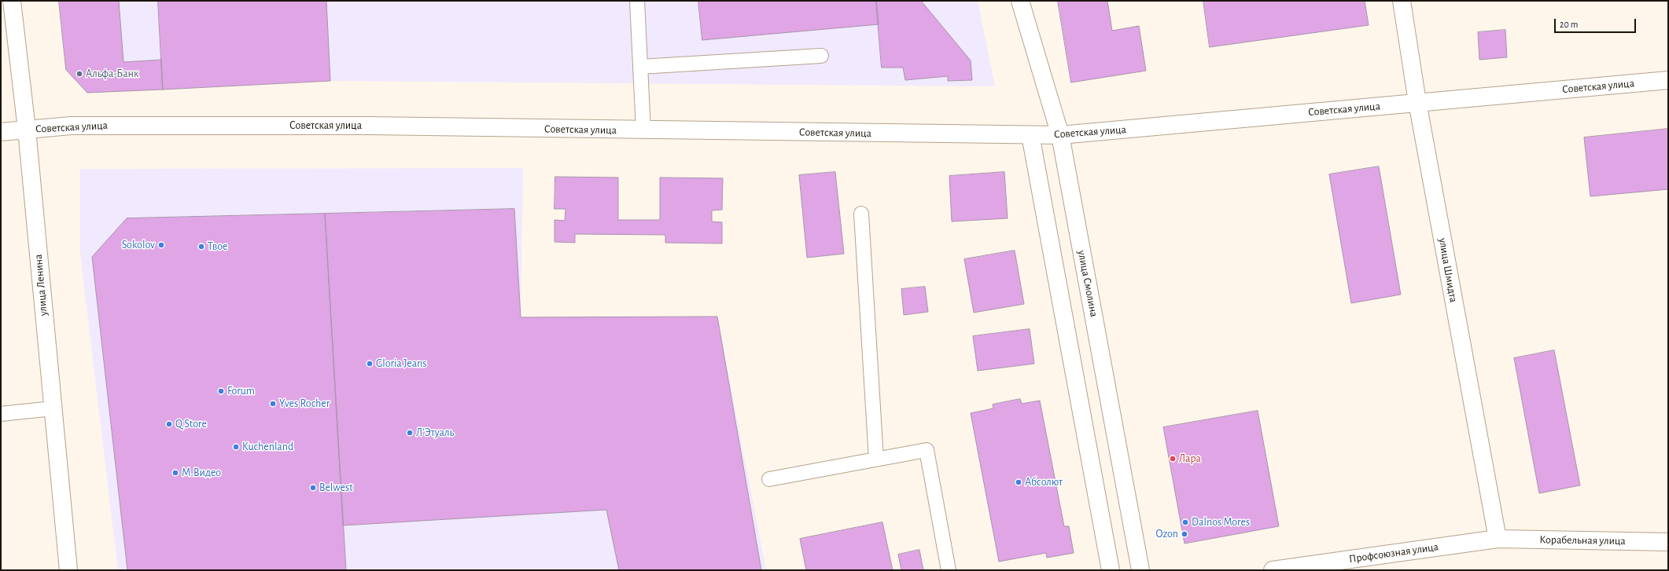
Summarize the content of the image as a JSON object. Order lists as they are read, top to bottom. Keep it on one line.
{"streets":{"street":["Советская улица","улица Шмидта","улица Смолина","улица Ленина","Корабельная улица","Профсоюзная улица"]},"crossings":[["Советская улица","улица Шмидта"],["Советская улица","улица Смолина"],["Советская улица","улица Ленина"],["улица Шмидта","Корабельная улица"],["улица Шмидта","Профсоюзная улица"],["Корабельная улица","Профсоюзная улица"]],"places":["Альфа-Банк","Sokolov","Твое","Gloria Jeans","Forum","Yves Rocher","Q Store","Л’Этуаль","Kuchenland","Лара","М.Видео","Абсолют","Belwest","Dalnos Mores","Ozon"],"scale_bar":"20 m"}
